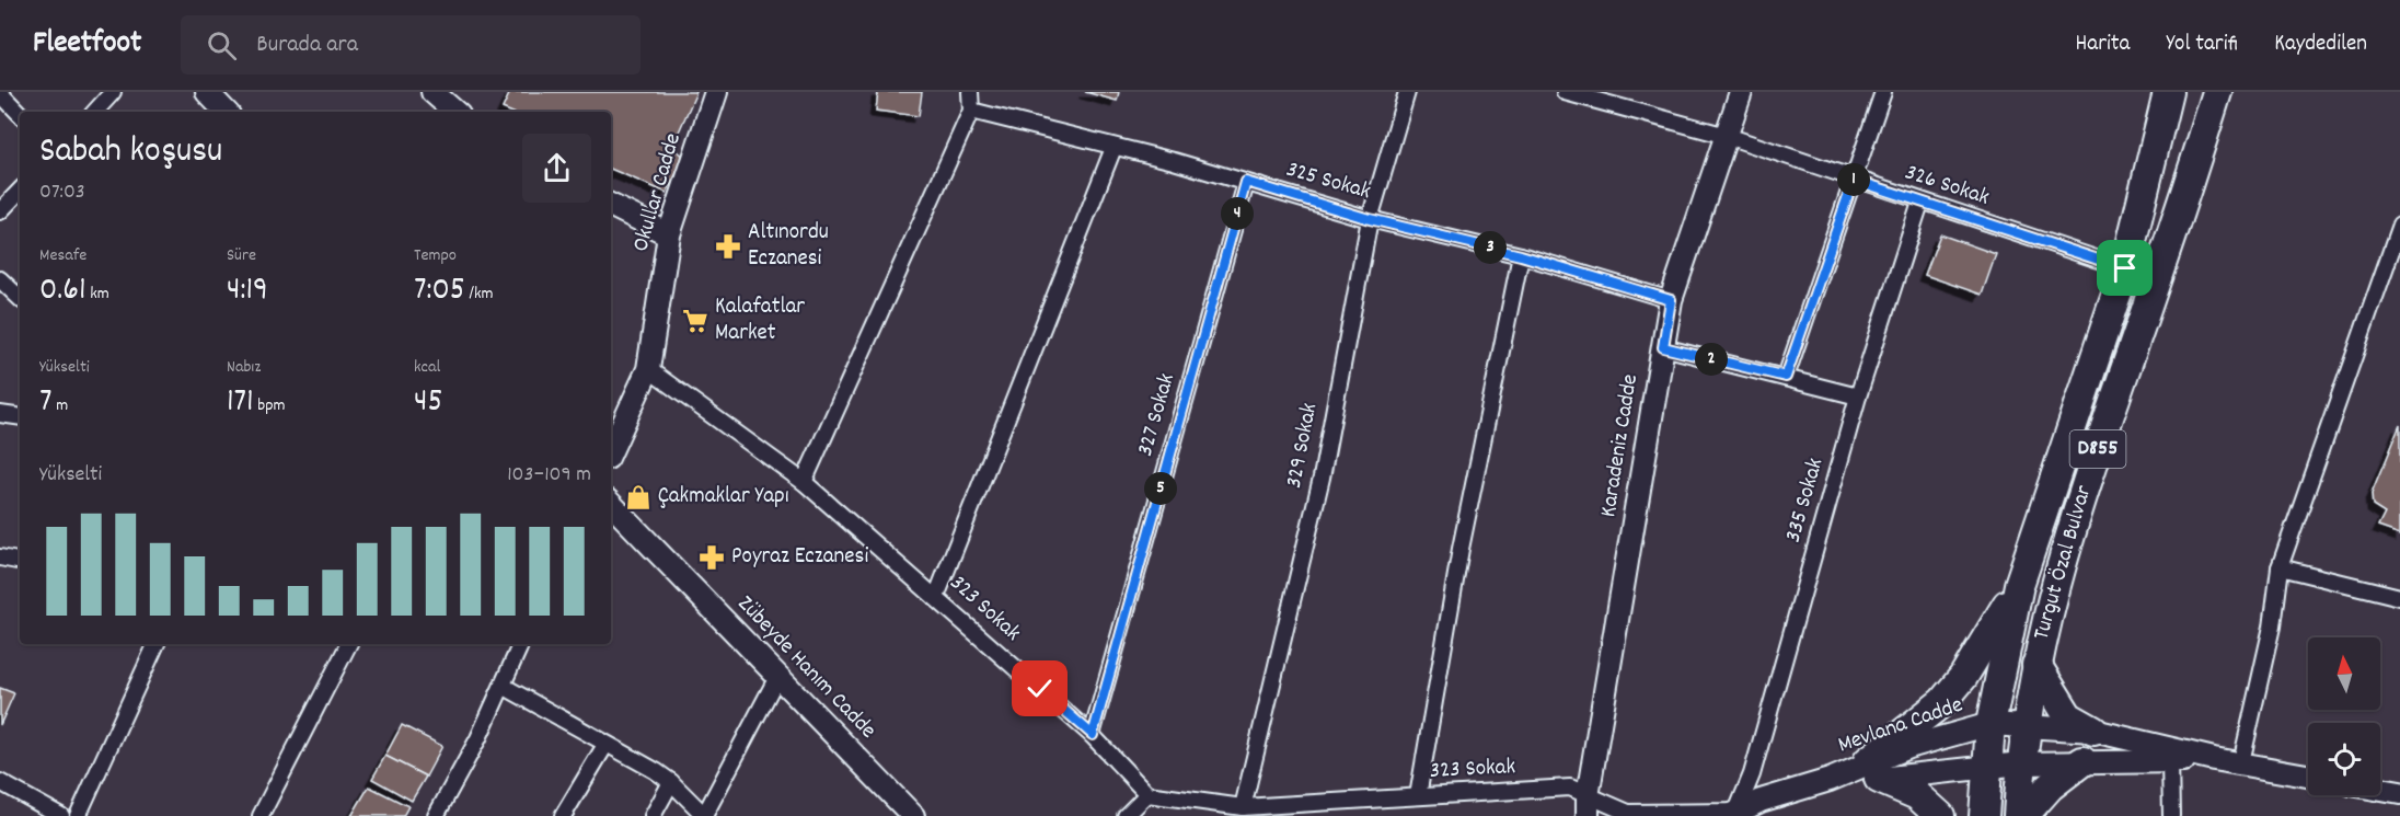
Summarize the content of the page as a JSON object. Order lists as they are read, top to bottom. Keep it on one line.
{"streets":{"highway":["D855","Turgut Özal Bulvar"],"street":["325 Sokak","326 Sokak","Okullar Cadde","327 Sokak","329 Sokak","Karadeniz Cadde","335 Sokak","323 Sokak","Zübeyde Hanım Cadde","Mevlana Cadde"]},"crossings":[["325 Sokak","327 Sokak"],["325 Sokak","329 Sokak"],["325 Sokak","Karadeniz Cadde"],["326 Sokak","Karadeniz Cadde"],["326 Sokak","335 Sokak"],["326 Sokak","Turgut Özal Bulvar"],["Okullar Cadde","323 Sokak"],["327 Sokak","323 Sokak"],["329 Sokak","323 Sokak"],["Karadeniz Cadde","323 Sokak"],["335 Sokak","323 Sokak"],["335 Sokak","Mevlana Cadde"],["Turgut Özal Bulvar","Mevlana Cadde"],["323 Sokak","Mevlana Cadde"]],"places":{"pharmacy":["Altınordu Eczanesi","Poyraz Eczanesi"],"supermarket":["Kalafatlar Market"],"shop":["Çakmaklar Yapı"]},"north":"top","page":{"header":"Fleetfoot","search":"Burada ara","nav":["Harita","Yol tarifi","Kaydedilen"],"heading":["Sabah koşusu","07:03"],"pins":["1","4","3","2","5"],"stats":[["Mesafe","0.61 km"],["Süre","4:19"],["Tempo","7:05 /km"],["Yükselti","7 m"],["Nabız","171 bpm"],["kcal","45"]],"chart":["Yükselti","103–109 m"]}}
